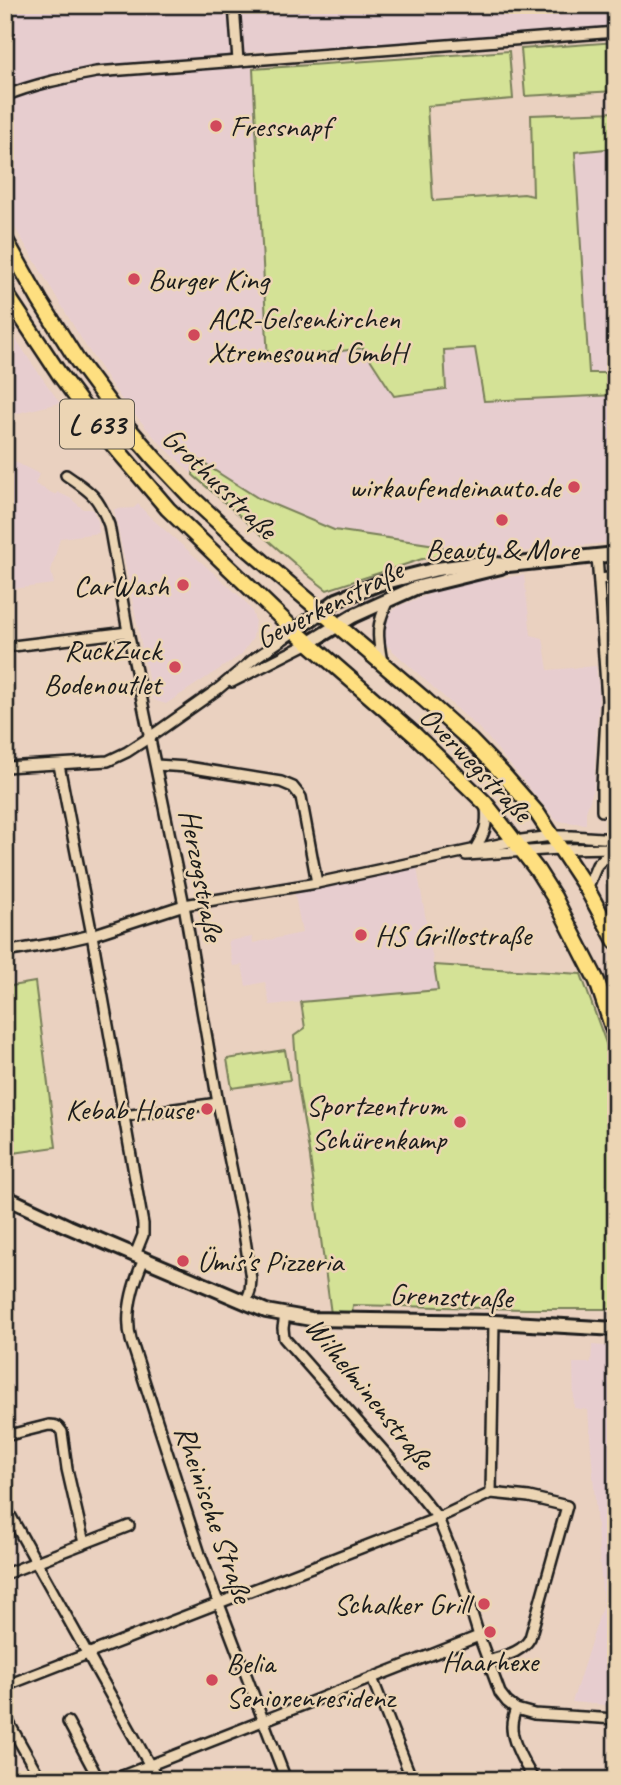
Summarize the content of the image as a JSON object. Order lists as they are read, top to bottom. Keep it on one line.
{"streets":{"main road":["L 633","Grothusstraße","Overwegstraße"],"street":["Gewerkenstraße","Herzogstraße","Grenzstraße","Wilhelminenstraße","Rheinische Straße"]},"crossings":[["Grothusstraße","Gewerkenstraße"],["Grothusstraße","Overwegstraße"],["Gewerkenstraße","Overwegstraße"],["Gewerkenstraße","Herzogstraße"],["Gewerkenstraße","Rheinische Straße"],["Herzogstraße","Wilhelminenstraße"],["Grenzstraße","Wilhelminenstraße"],["Wilhelminenstraße","Rheinische Straße"]],"places":["Fressnapf","Burger King","ACR-Gelsenkirchen Xtremesound GmbH","wirkaufendeinauto.de","Beauty & More","CarWash","RuckZuck Bodenoutlet","HS Grillostraße","Kebab House","Sportzentrum Schürenkamp","Ümis's Pizzeria","Schalker Grill","Haarhexe","Belia Seniorenresidenz"]}
